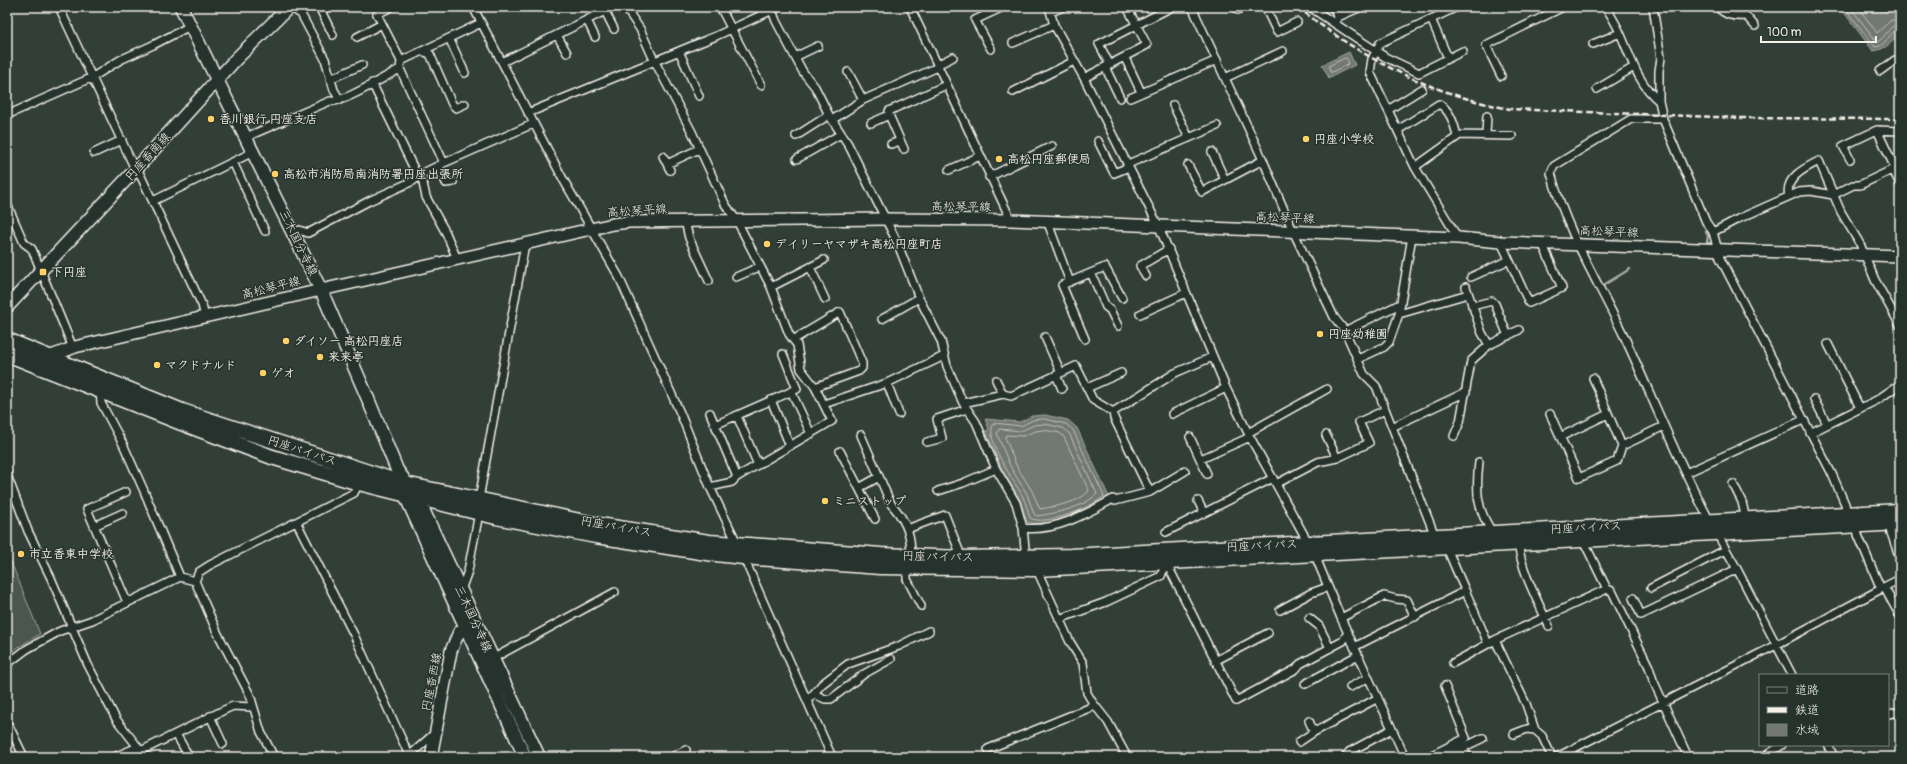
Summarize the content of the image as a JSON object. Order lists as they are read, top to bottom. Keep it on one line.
{"streets":{"highway":["円座バイパス"],"main road":["円座香南線","高松琴平線","三木国分寺線","円座香西線"]},"crossings":[["円座香南線","三木国分寺線"],["高松琴平線","三木国分寺線"],["高松琴平線","円座バイパス"],["三木国分寺線","円座バイパス"],["三木国分寺線","円座香西線"]],"places":{"other":["香川銀行 円座支店","円座小学校","高松円座郵便局","高松市消防局南消防署円座出張所","デイリーヤマザキ高松円座町店","円座幼稚園","ダイソー 高松円座店","来来亭","マクドナルド","ゲオ","ミニストップ","市立香東中学校"],"transit":["下円座"]},"legend":["道路","鉄道","水域"],"scale_bar":"100 m"}
